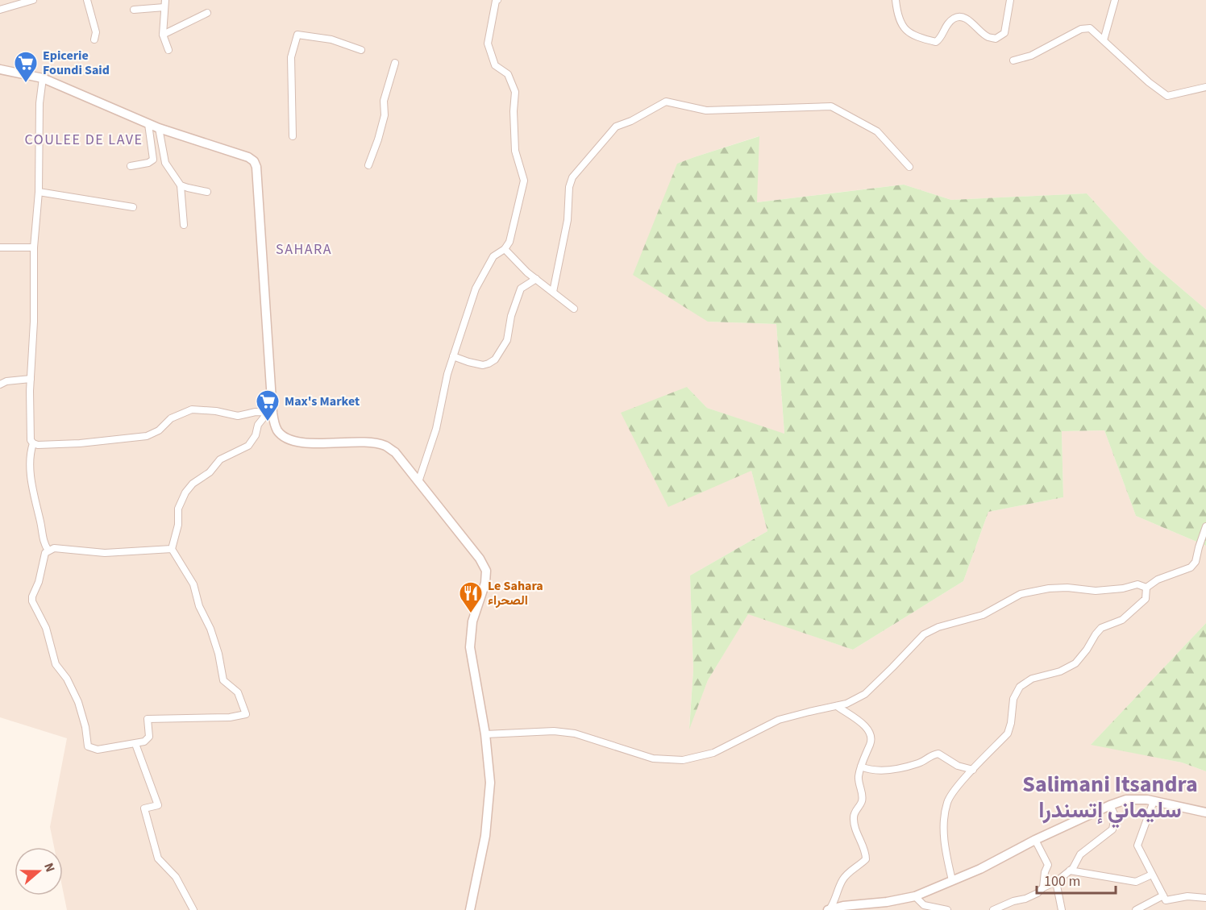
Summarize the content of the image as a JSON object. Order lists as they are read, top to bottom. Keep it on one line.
{"districts":["COULEE DE LAVE","SAHARA","Salimani Itsandra سليماني إتسندرا"],"places":{"supermarket":["Epicerie Foundi Said","Max's Market"],"restaurant":["Le Sahara الصحراء"]},"scale_bar":"100 m","north":"right"}
